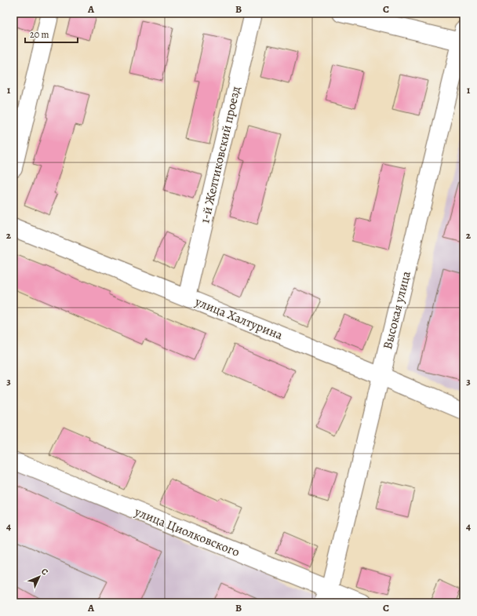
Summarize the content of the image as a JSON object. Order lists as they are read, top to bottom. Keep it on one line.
{"streets":{"street":["1-й Желтиковский проезд","Высокая улица","улица Халтурина","улица Циолковского"]},"crossings":[["1-й Желтиковский проезд","улица Халтурина"],["Высокая улица","улица Халтурина"],["Высокая улица","улица Циолковского"]],"scale_bar":"20 m","north":"top right","grid":{"columns":["A","B","C"],"rows":["1","2","3","4"]}}
